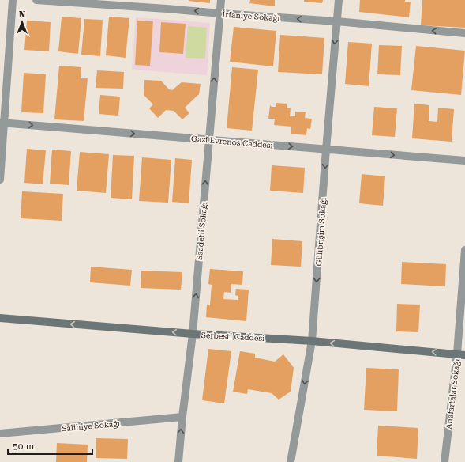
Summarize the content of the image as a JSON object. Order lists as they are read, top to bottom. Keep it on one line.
{"streets":{"main road":["Serbesti Caddesi"],"street":["İrfaniye Sokağı","Gazi Evrenos Caddesi","Saadetli Sokağı","Gülibrişim Sokağı","Anafartalar Sokağı","Salihiye Sokağı"]},"crossings":[["İrfaniye Sokağı","Saadetli Sokağı"],["İrfaniye Sokağı","Gülibrişim Sokağı"],["Gazi Evrenos Caddesi","Saadetli Sokağı"],["Gazi Evrenos Caddesi","Gülibrişim Sokağı"],["Saadetli Sokağı","Serbesti Caddesi"],["Saadetli Sokağı","Salihiye Sokağı"],["Gülibrişim Sokağı","Serbesti Caddesi"],["Serbesti Caddesi","Anafartalar Sokağı"]],"one_way":["İrfaniye Sokağı","Gazi Evrenos Caddesi","Saadetli Sokağı","Gülibrişim Sokağı","Serbesti Caddesi"],"scale_bar":"50 m","north":"top"}
